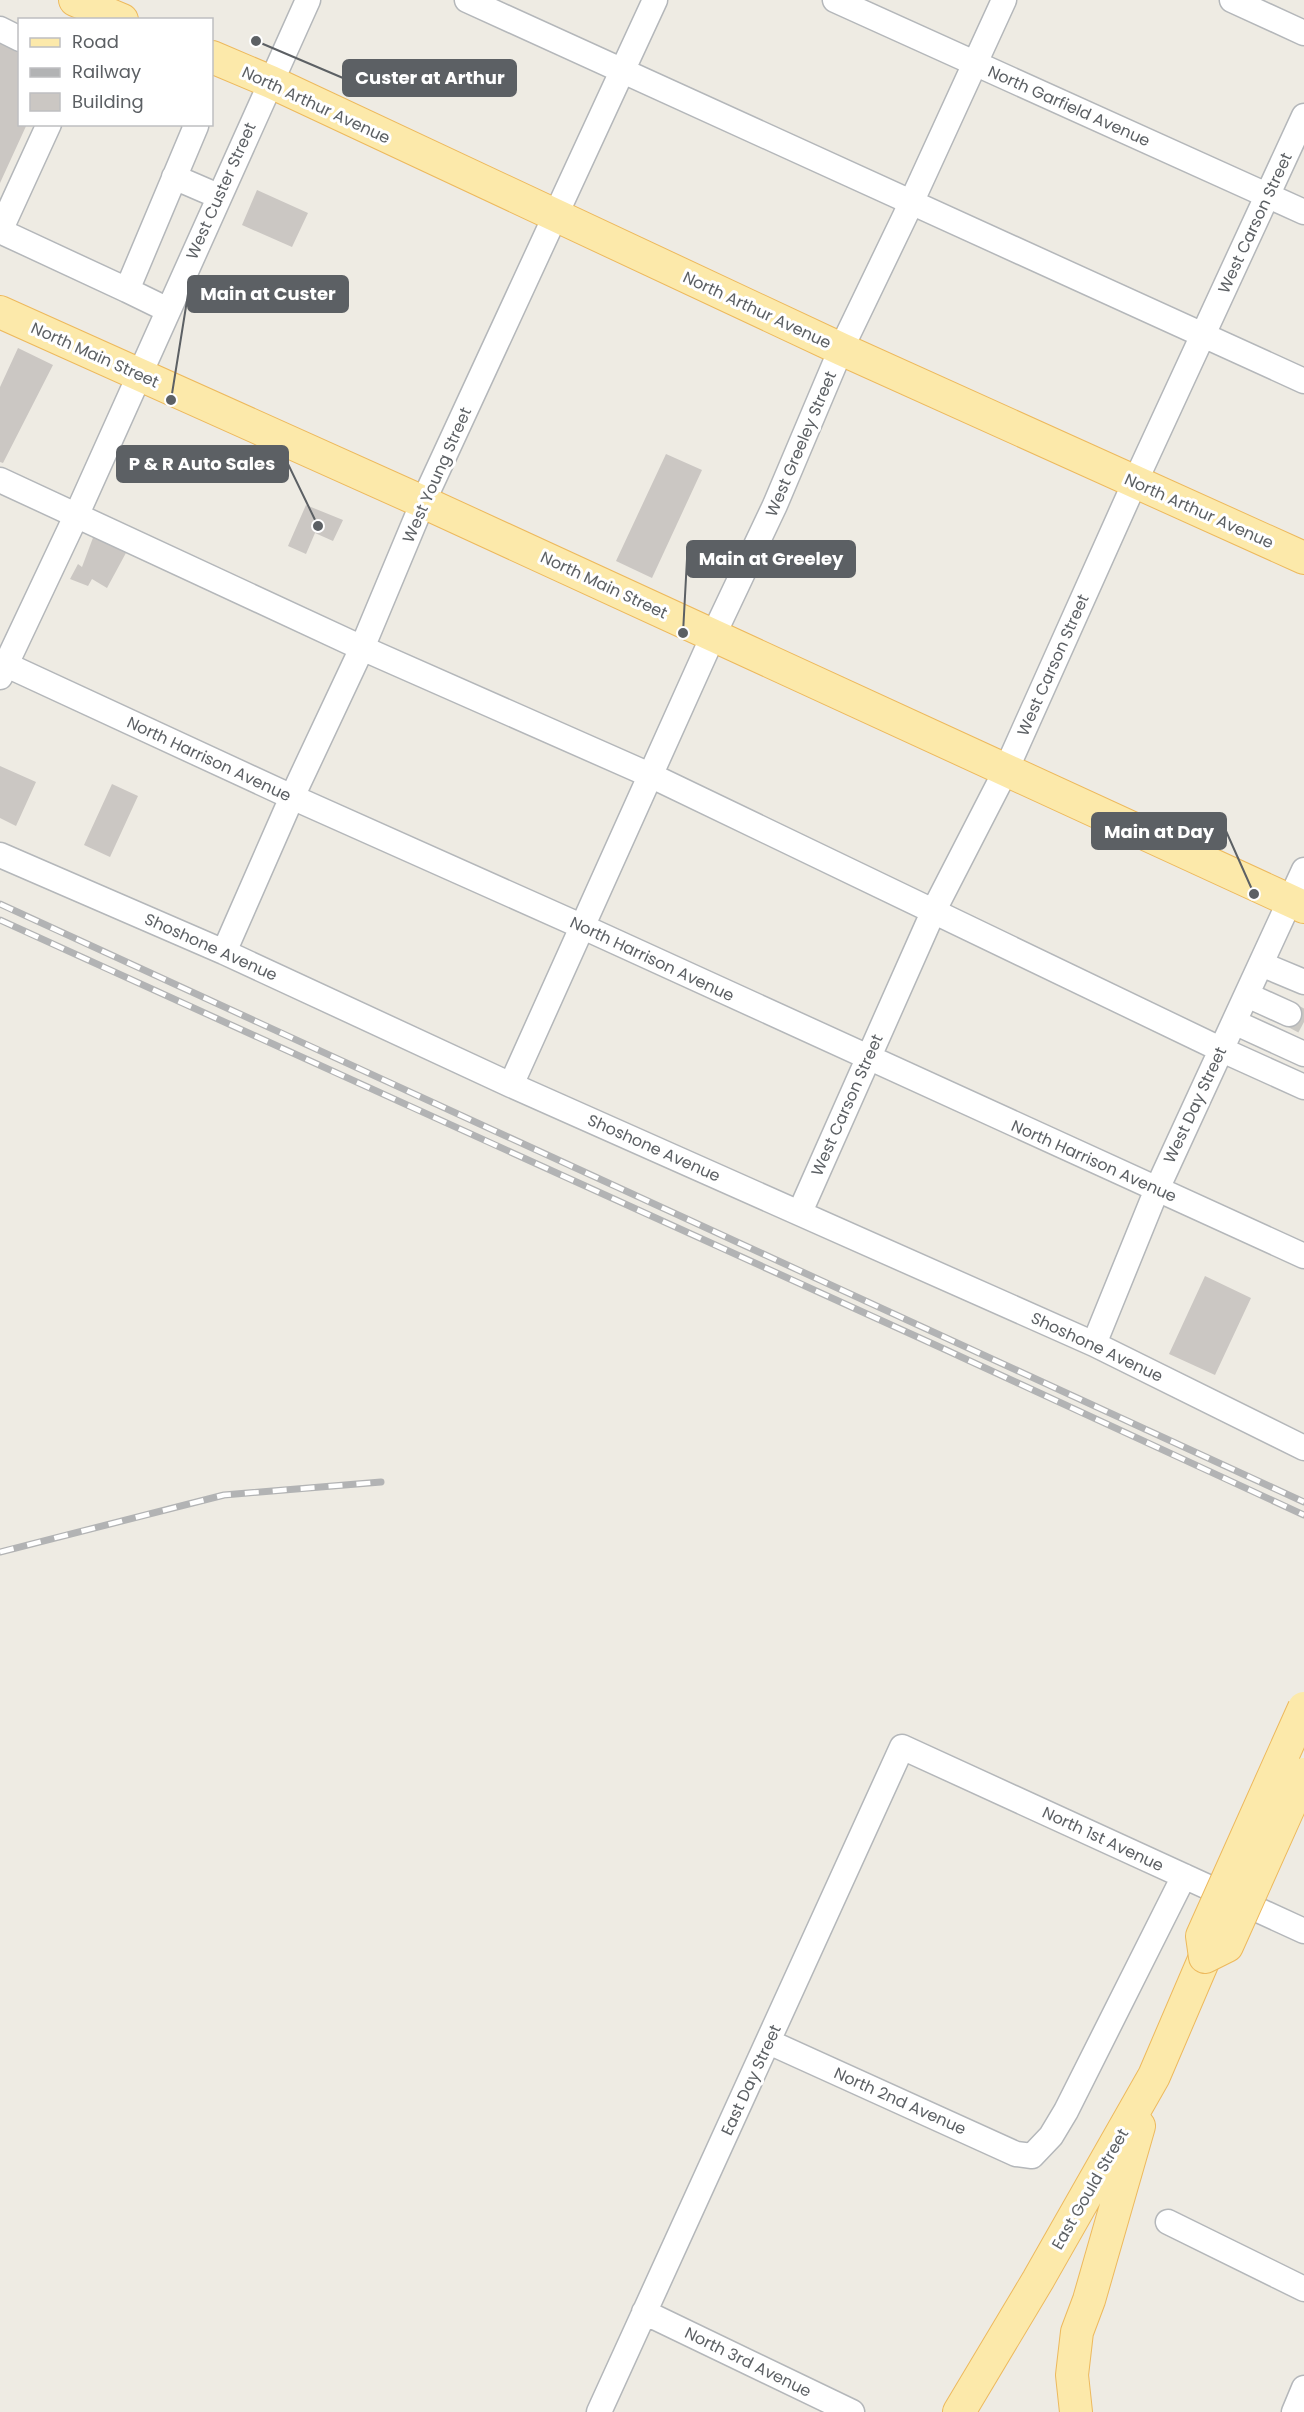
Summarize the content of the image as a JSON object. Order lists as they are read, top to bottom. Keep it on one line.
{"streets":{"main road":["North Arthur Avenue","North Main Street","East Gould Street"],"street":["North Garfield Avenue","West Custer Street","West Carson Street","West Greeley Street","West Young Street","North Harrison Avenue","Shoshone Avenue","West Day Street","North 1st Avenue","East Day Street","North 2nd Avenue","North 3rd Avenue"]},"crossings":[["North Arthur Avenue","West Custer Street"],["North Arthur Avenue","West Carson Street"],["North Arthur Avenue","West Greeley Street"],["North Arthur Avenue","West Young Street"],["North Garfield Avenue","West Carson Street"],["North Garfield Avenue","West Greeley Street"],["West Custer Street","North Main Street"],["West Custer Street","North Harrison Avenue"],["West Carson Street","North Main Street"],["West Carson Street","North Harrison Avenue"],["West Carson Street","Shoshone Avenue"],["North Main Street","West Greeley Street"],["North Main Street","West Young Street"],["North Main Street","West Day Street"],["West Greeley Street","North Harrison Avenue"],["West Greeley Street","Shoshone Avenue"],["West Young Street","North Harrison Avenue"],["West Young Street","Shoshone Avenue"],["North Harrison Avenue","West Day Street"],["Shoshone Avenue","West Day Street"],["North 1st Avenue","East Day Street"],["North 1st Avenue","North 2nd Avenue"],["East Day Street","North 2nd Avenue"],["East Day Street","North 3rd Avenue"]],"places":["Custer at Arthur","Main at Custer","P & R Auto Sales","Main at Greeley","Main at Day"],"legend":["Road","Railway","Building"]}
